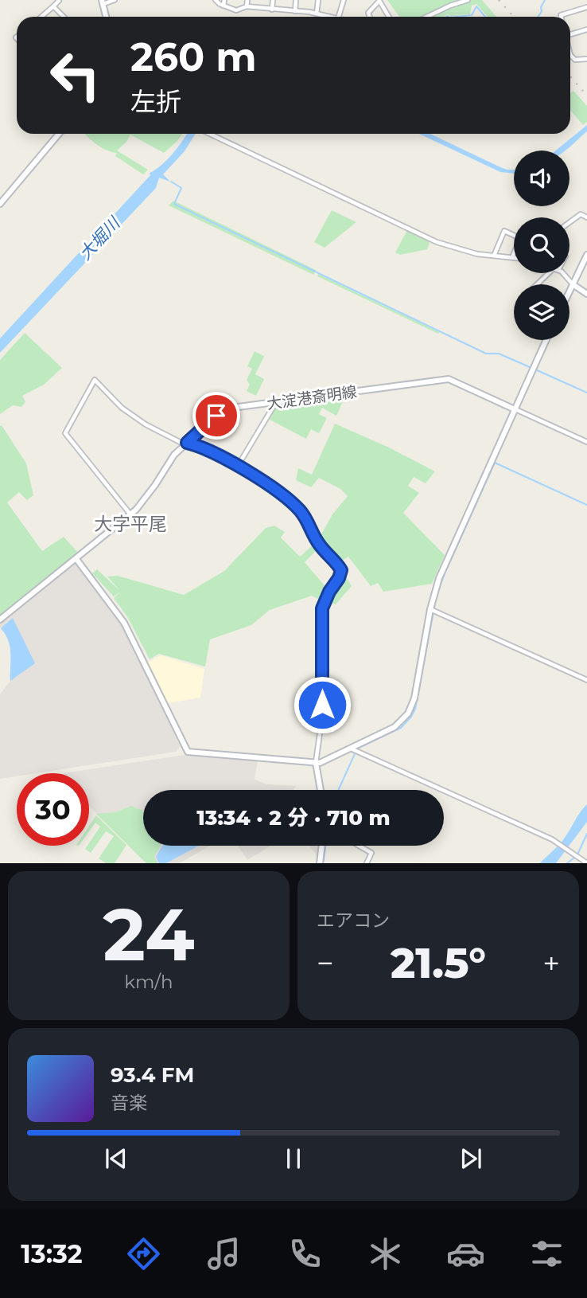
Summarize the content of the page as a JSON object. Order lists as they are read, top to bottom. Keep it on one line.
{"streets":{"street":["大淀港斎明線"]},"districts":["大字平尾"],"water":["大堀川"],"page":{"turn":["260 m","左折"],"limit":"30","trip":"13:34 · 2 分 · 710 m","tile":[["24","km/h"],"エアコン"],"heat":["−","21.5°","+"],"song":["93.4 FM","音楽"],"tabs":"13:32"}}
